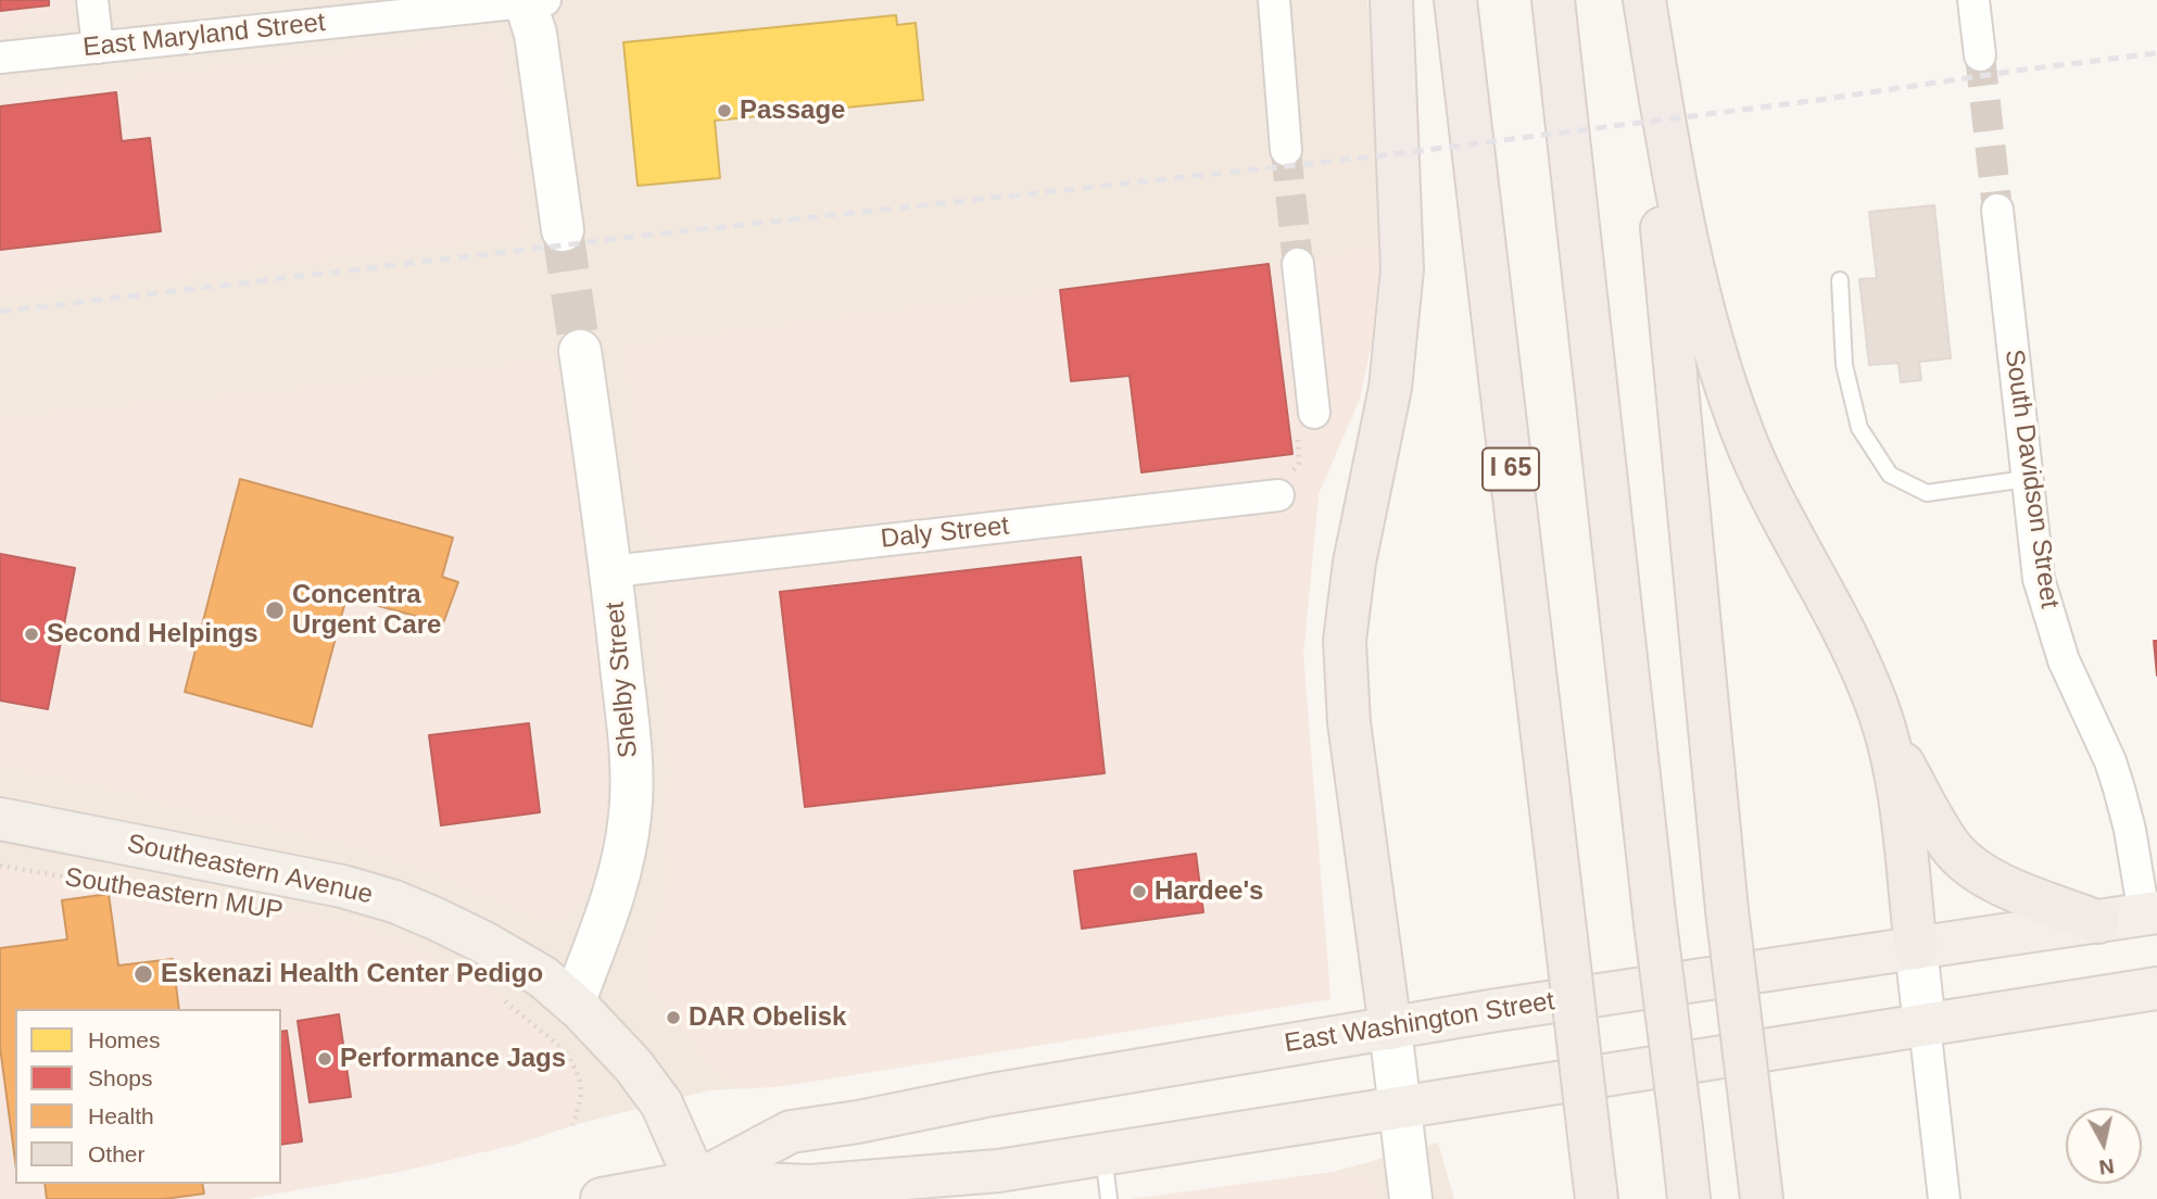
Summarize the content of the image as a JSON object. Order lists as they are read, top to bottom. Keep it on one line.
{"streets":{"highway":["I 65"],"main road":["Shelby Street","Southeastern Avenue","East Washington Street"],"street":["East Maryland Street","South Davidson Street","Daly Street"],"path":["Southeastern MUP"]},"crossings":[["South Davidson Street","East Washington Street"],["Daly Street","Shelby Street"],["Shelby Street","Southeastern Avenue"],["Southeastern Avenue","East Washington Street"]],"places":["Passage","Concentra Urgent Care","Second Helpings","Hardee's","Eskenazi Health Center Pedigo","DAR Obelisk","Performance Jags"],"legend":["Homes","Shops","Health","Other"],"north":"bottom"}
